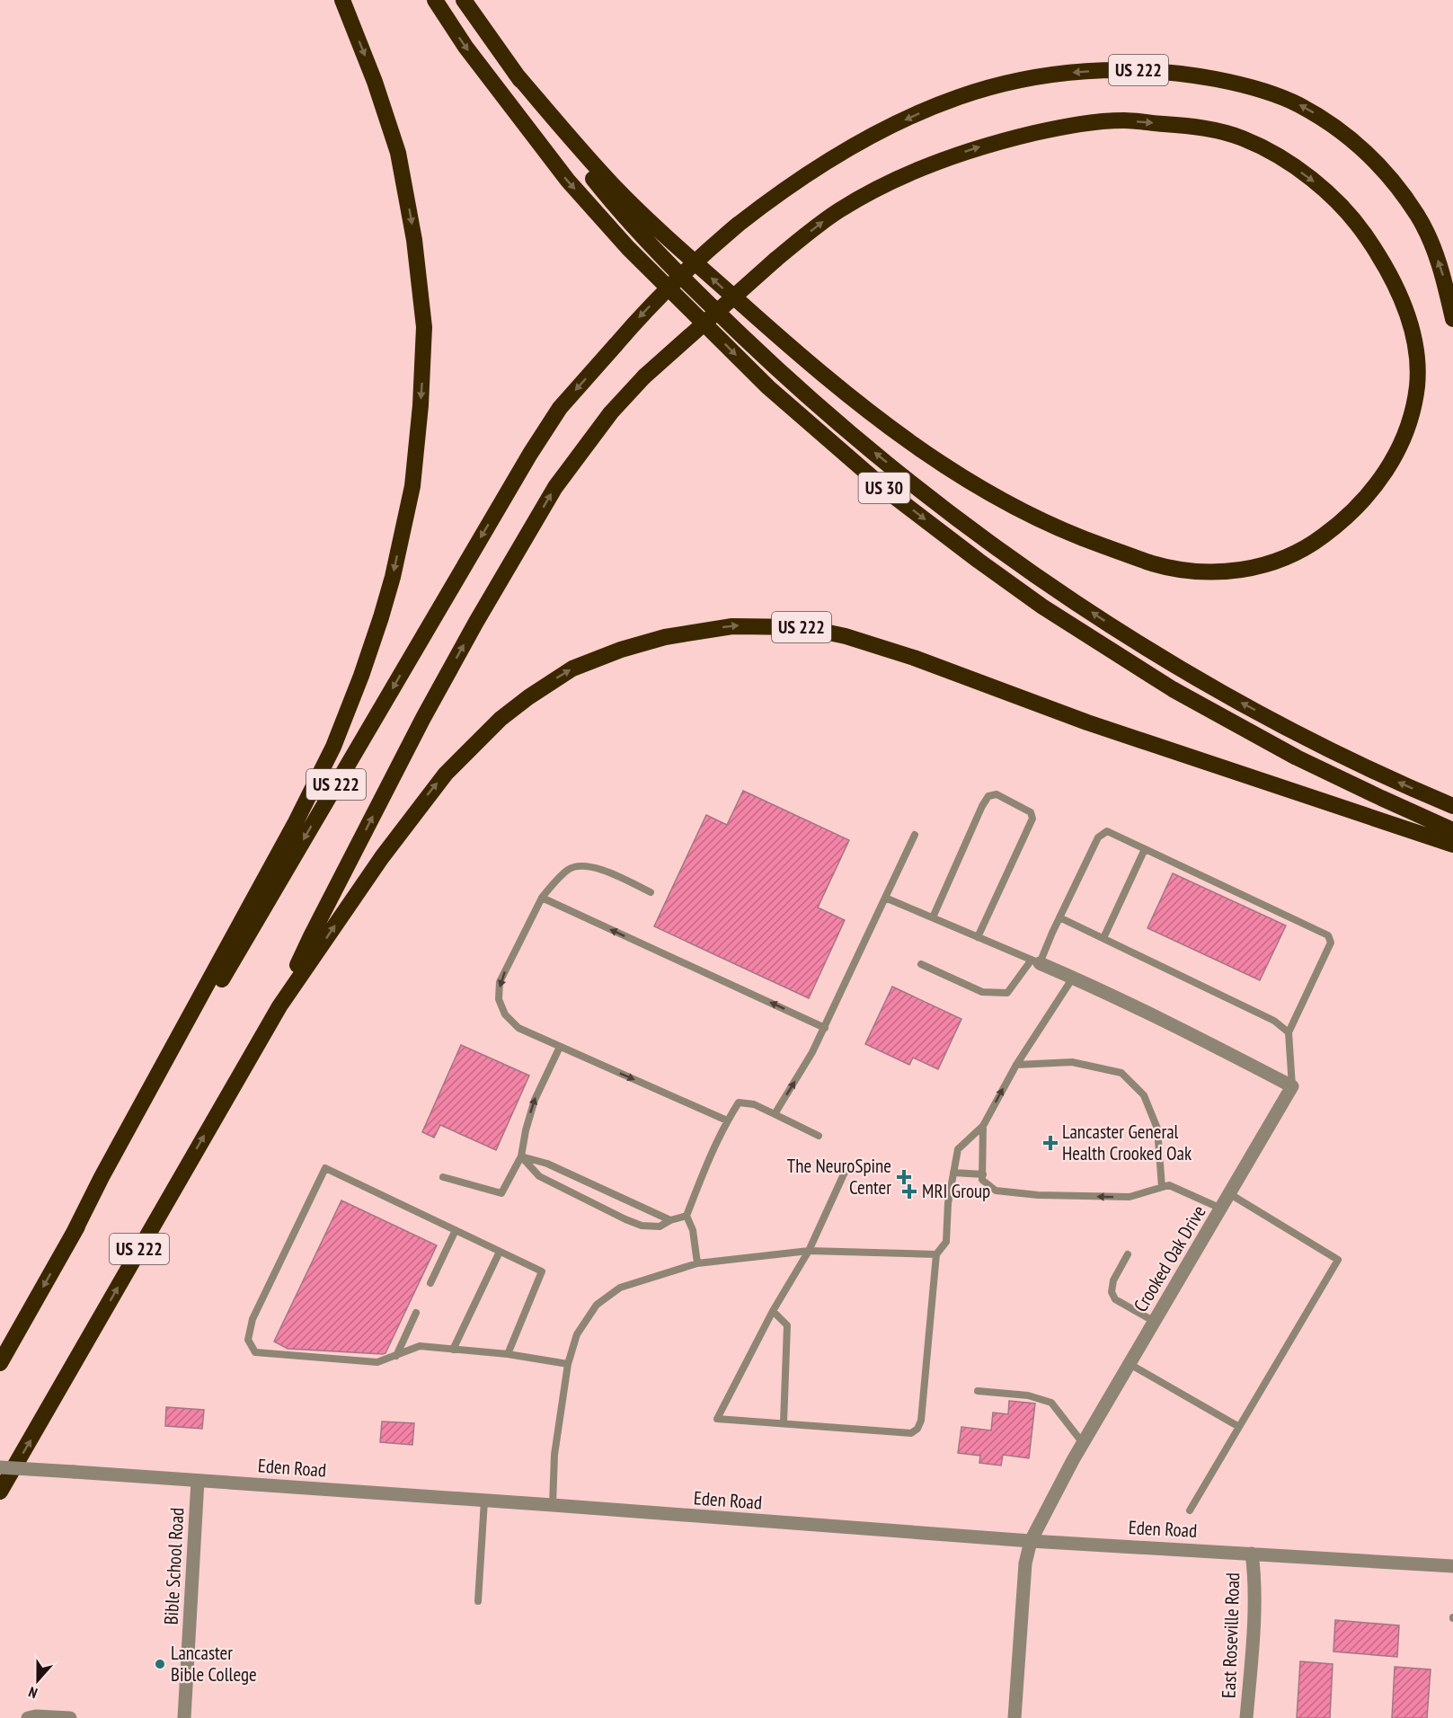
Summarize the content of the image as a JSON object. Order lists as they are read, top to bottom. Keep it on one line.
{"streets":{"highway":["US 222","US 30"],"street":["Crooked Oak Drive","Eden Road","Bible School Road","East Roseville Road"]},"crossings":[["Crooked Oak Drive","Eden Road"],["Eden Road","Bible School Road"],["Eden Road","East Roseville Road"]],"places":{"health":["Lancaster General Health Crooked Oak","The NeuroSpine Center","MRI Group"],"other":["Lancaster Bible College"]},"north":"bottom"}
